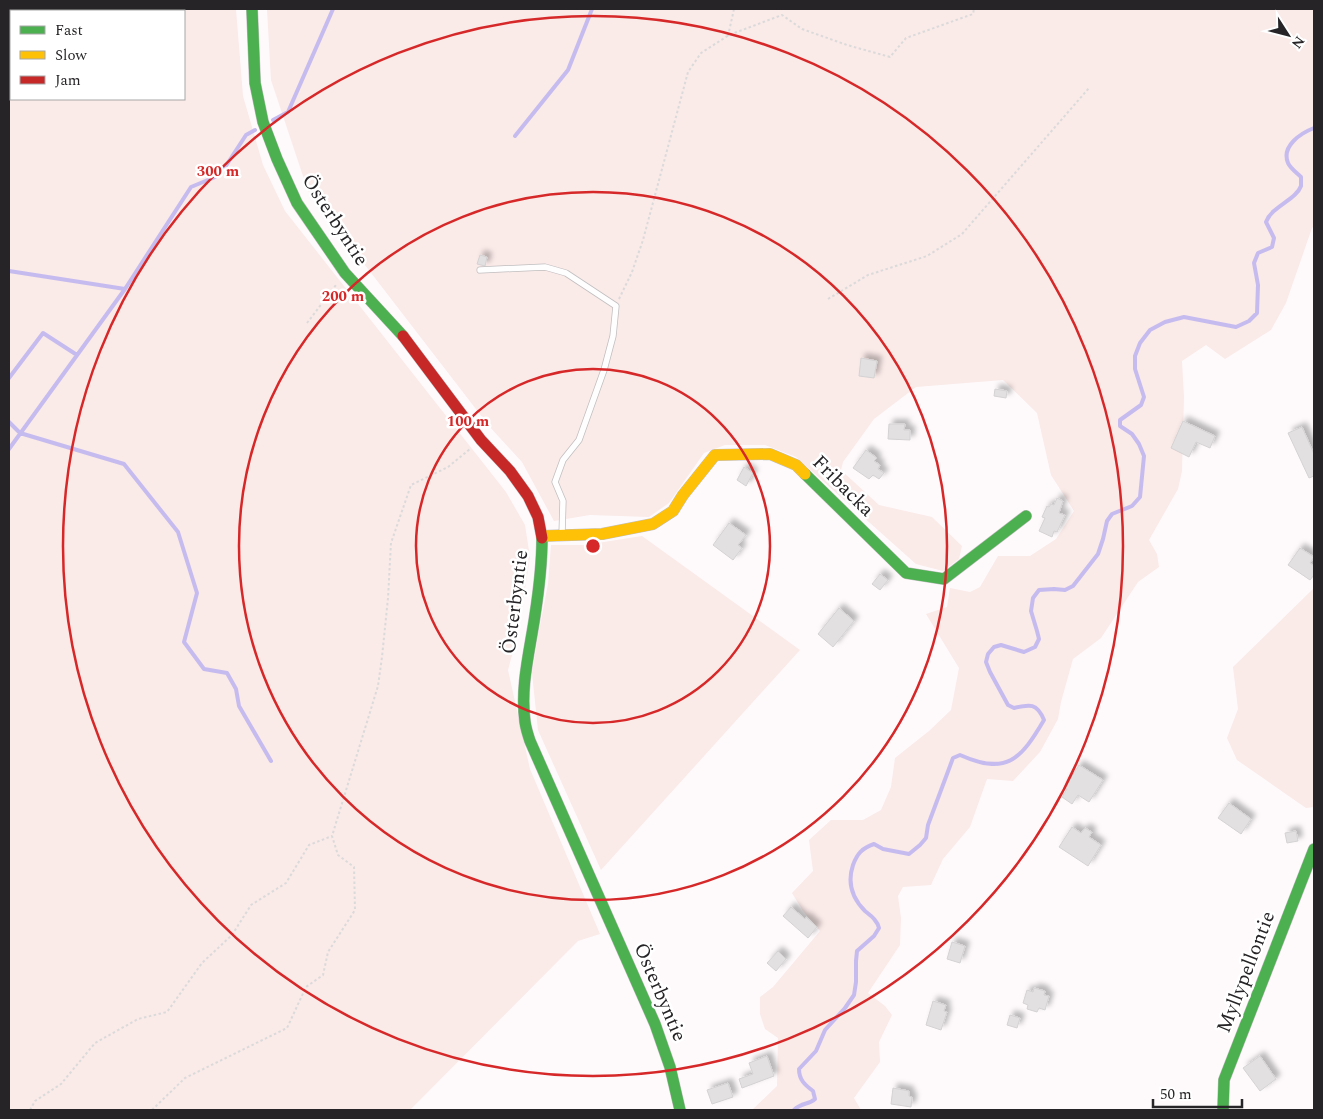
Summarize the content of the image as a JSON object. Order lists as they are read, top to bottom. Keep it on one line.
{"streets":{"street":["Österbyntie","Fribacka","Myllypellontie"]},"crossings":[["Österbyntie","Fribacka"]],"legend":["Fast","Slow","Jam"],"scale_bar":"50 m","north":"bottom right","rings":["300 m","200 m","100 m"]}
